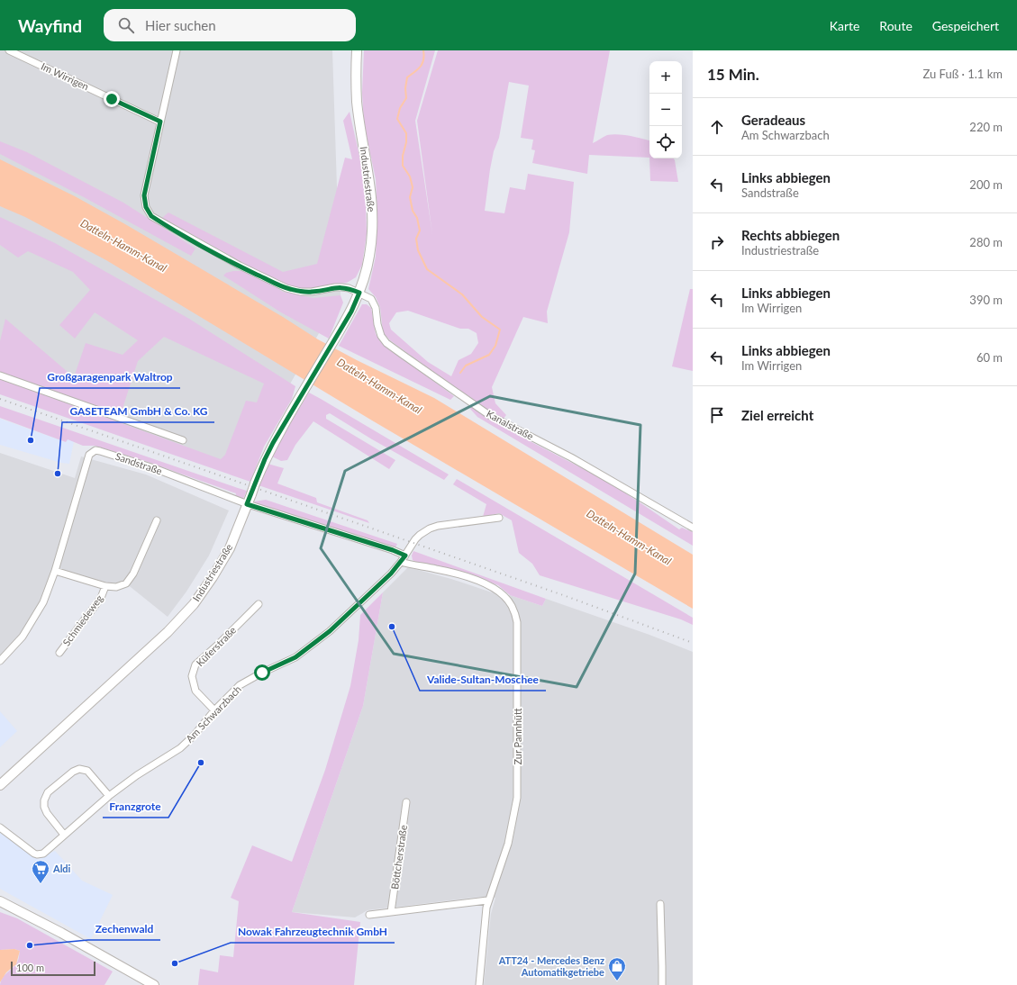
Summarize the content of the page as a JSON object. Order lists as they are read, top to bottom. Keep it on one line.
{"streets":{"main road":["Industriestraße"],"street":["Im Wirrigen","Kanalstraße","Sandstraße","Schmiedeweg","Küferstraße","Am Schwarzbach","Zur Pannhütt","Böttcherstraße"]},"crossings":[["Industriestraße","Kanalstraße"],["Industriestraße","Sandstraße"],["Sandstraße","Schmiedeweg"],["Sandstraße","Am Schwarzbach"],["Küferstraße","Am Schwarzbach"],["Am Schwarzbach","Zur Pannhütt"]],"water":["Datteln-Hamm-Kanal"],"places":{"other":["Großgaragenpark Waltrop","GASETEAM GmbH & Co. KG","Valide-Sultan-Moschee","Franzgrote","Zechenwald","Nowak Fahrzeugtechnik GmbH"],"supermarket":["Aldi"],"shop":["ATT24 - Mercedes Benz Automatikgetriebe"]},"scale_bar":"100 m","page":{"header":"Wayfind","search":"Hier suchen","nav":["Karte","Route","Gespeichert"],"heading":["15 Min.","Zu Fuß · 1.1 km"],"map_buttons":["+","−"],"list":[["Geradeaus","Am Schwarzbach","220 m"],["Links abbiegen","Sandstraße","200 m"],["Rechts abbiegen","Industriestraße","280 m"],["Links abbiegen","Im Wirrigen","390 m"],["Links abbiegen","Im Wirrigen","60 m"],"Ziel erreicht"],"scale":"100 m"}}
